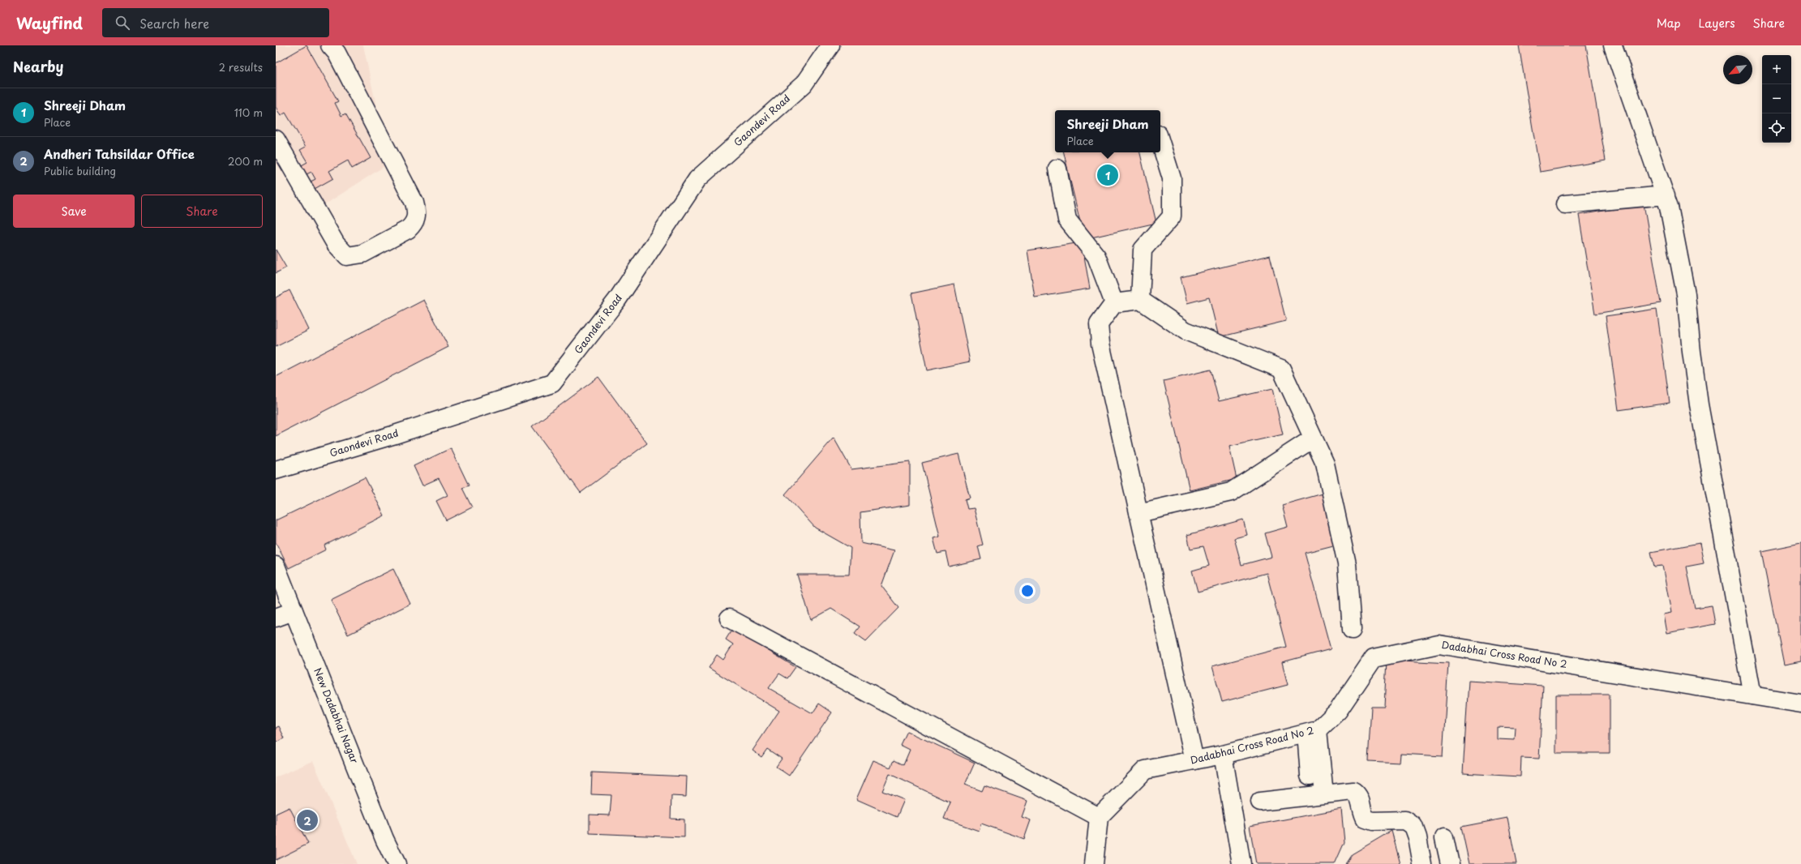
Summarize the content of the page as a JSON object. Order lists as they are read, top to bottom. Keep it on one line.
{"streets":{"street":["Gaondevi Road","Dadabhai Cross Road No 2","New Dadabhai Nagar"]},"north":"bottom left","page":{"header":"Wayfind","search":"Search here","nav":["Map","Layers","Share"],"heading":["Nearby","2 results"],"map_buttons":["+","−"],"list":[{"mark":"1","name":"Shreeji Dham","note":"Place","value":"110 m"},{"mark":"2","name":"Andheri Tahsildar Office","note":"Public building","value":"200 m"}],"popup":["Shreeji Dham","Place"],"pins":["1","2"],"buttons":["Save","Share"]}}
